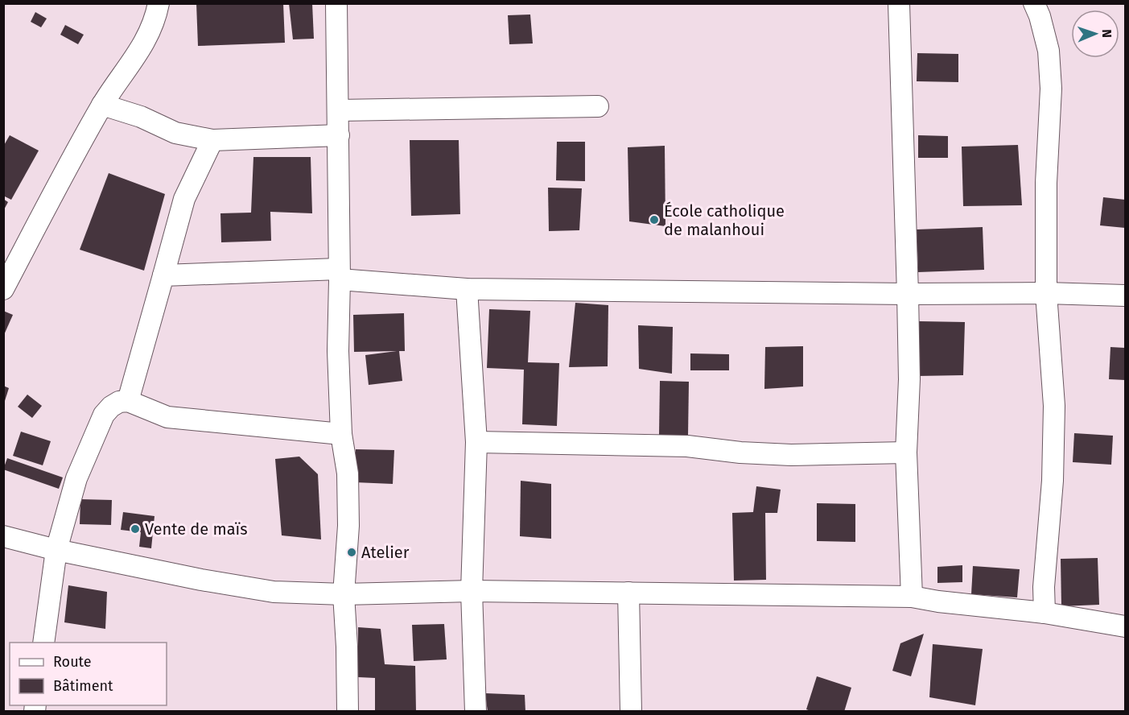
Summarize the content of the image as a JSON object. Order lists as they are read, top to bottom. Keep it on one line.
{"places":["École catholique de malanhoui","Vente de maïs","Atelier"],"legend":["Route","Bâtiment"],"north":"right"}
